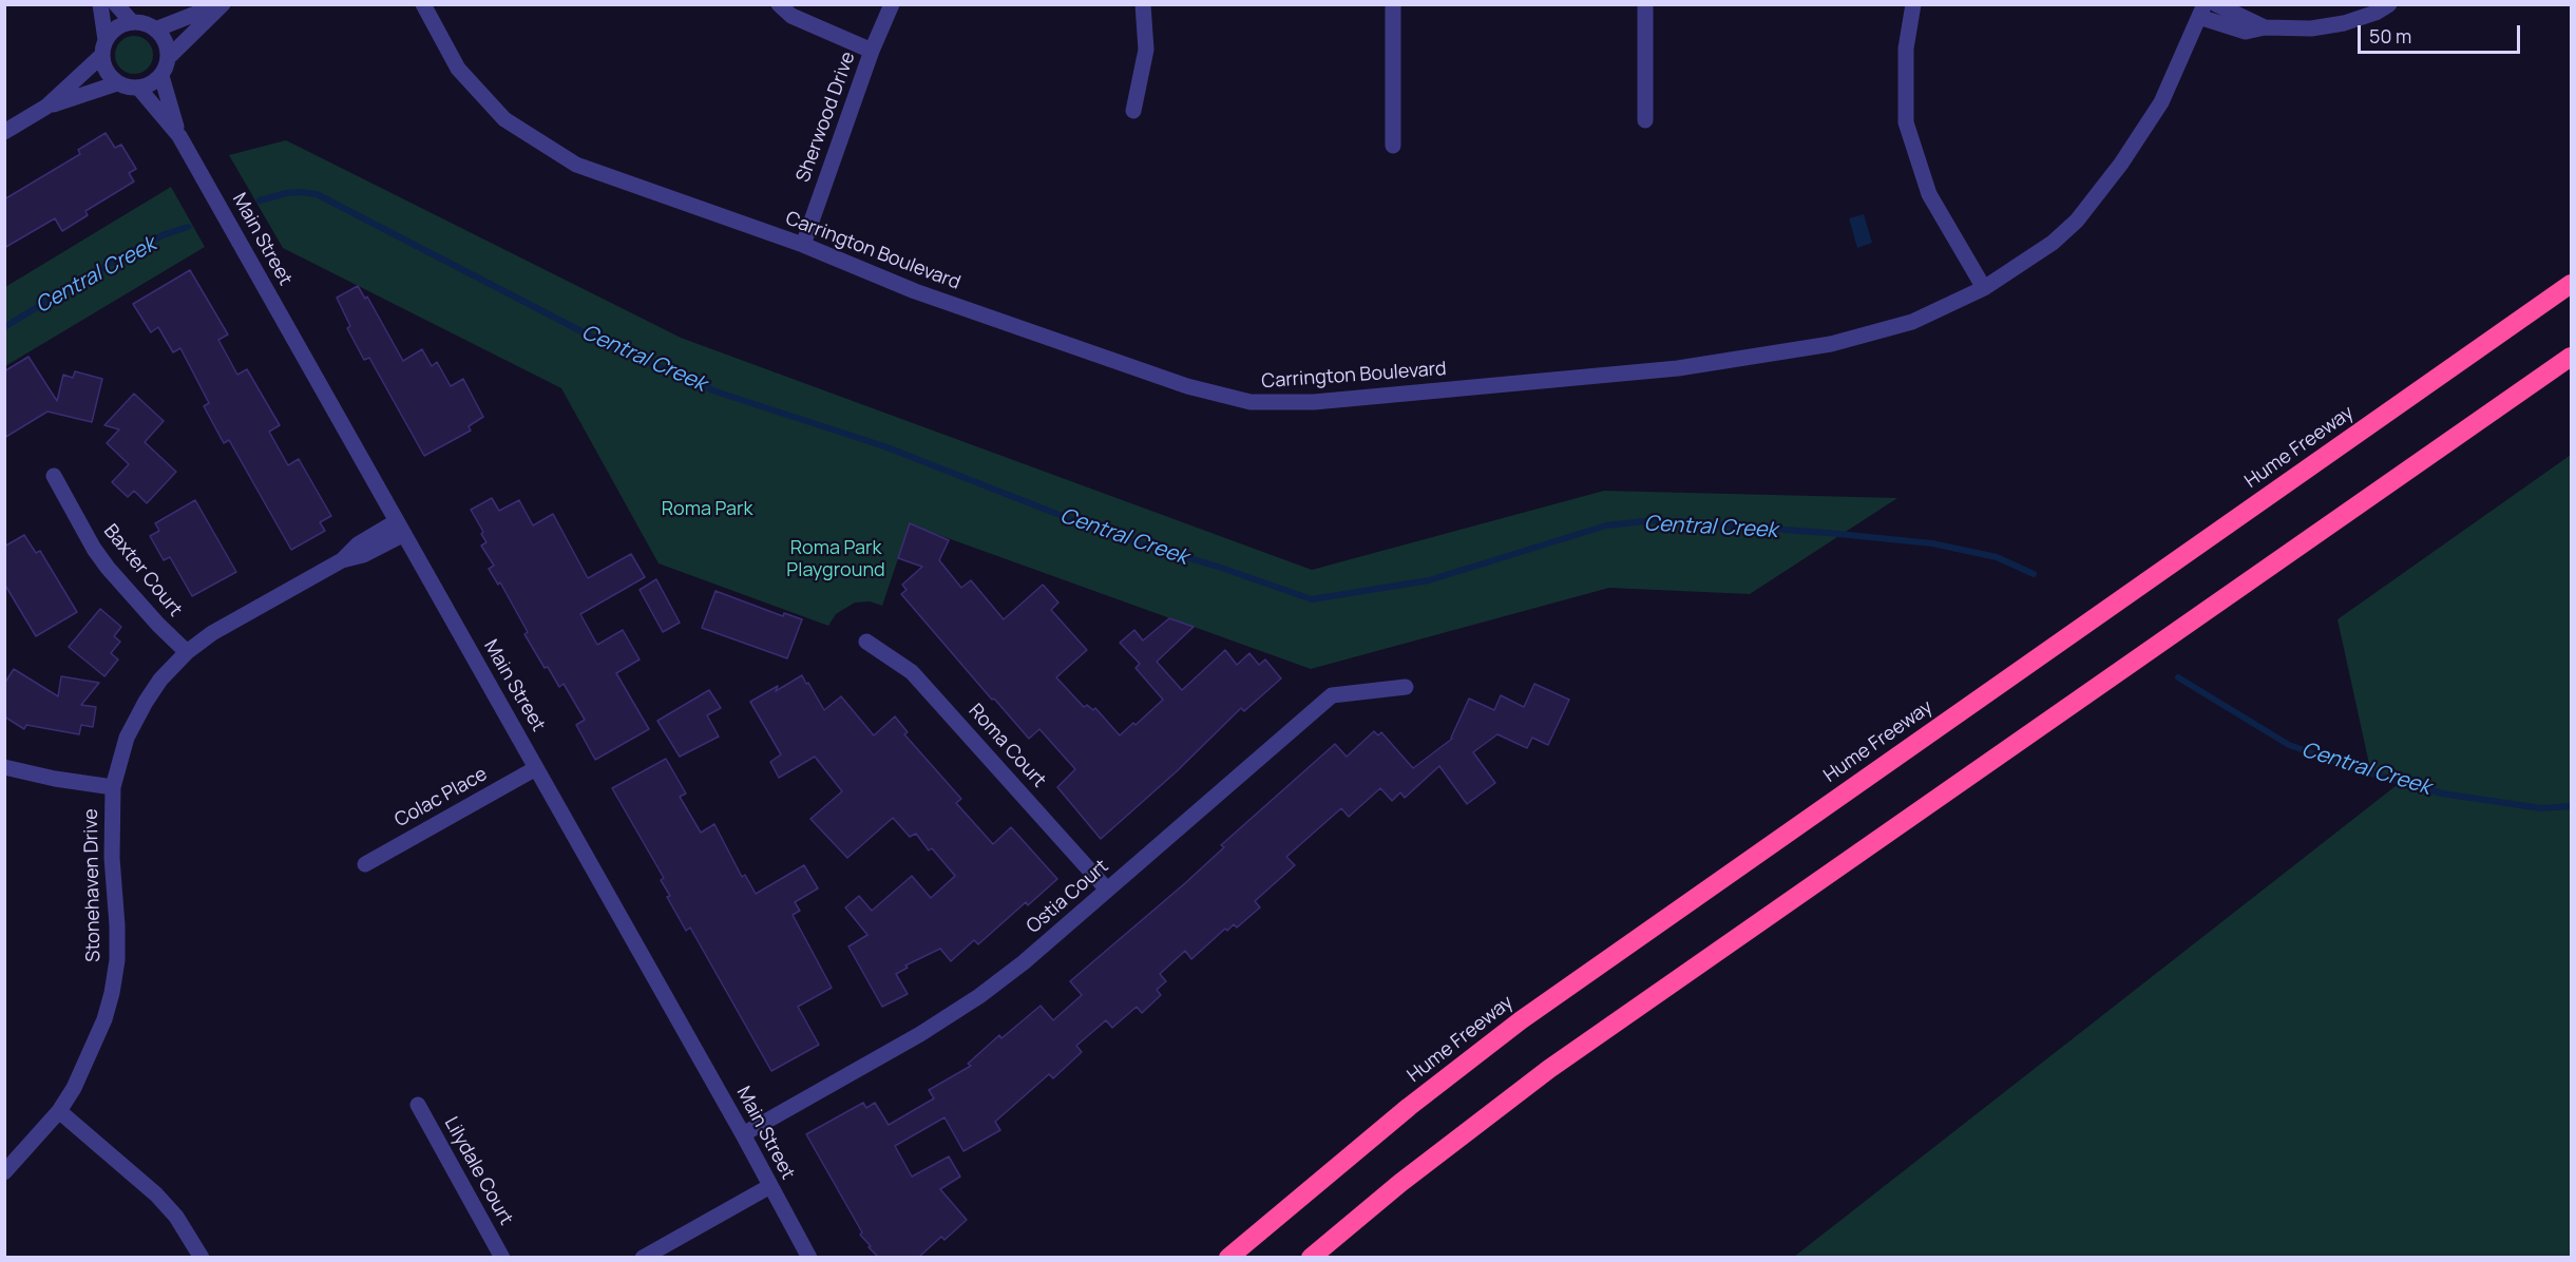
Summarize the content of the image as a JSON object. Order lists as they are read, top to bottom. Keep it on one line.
{"streets":{"highway":["Hume Freeway"],"street":["Sherwood Drive","Main Street","Carrington Boulevard","Baxter Court","Roma Court","Colac Place","Stonehaven Drive","Ostia Court","Lilydale Court"]},"crossings":[["Sherwood Drive","Carrington Boulevard"],["Main Street","Colac Place"],["Main Street","Stonehaven Drive"],["Main Street","Ostia Court"],["Baxter Court","Stonehaven Drive"],["Roma Court","Ostia Court"]],"water":["Central Creek"],"parks":["Roma Park","Roma Park Playground"],"scale_bar":"50 m"}
